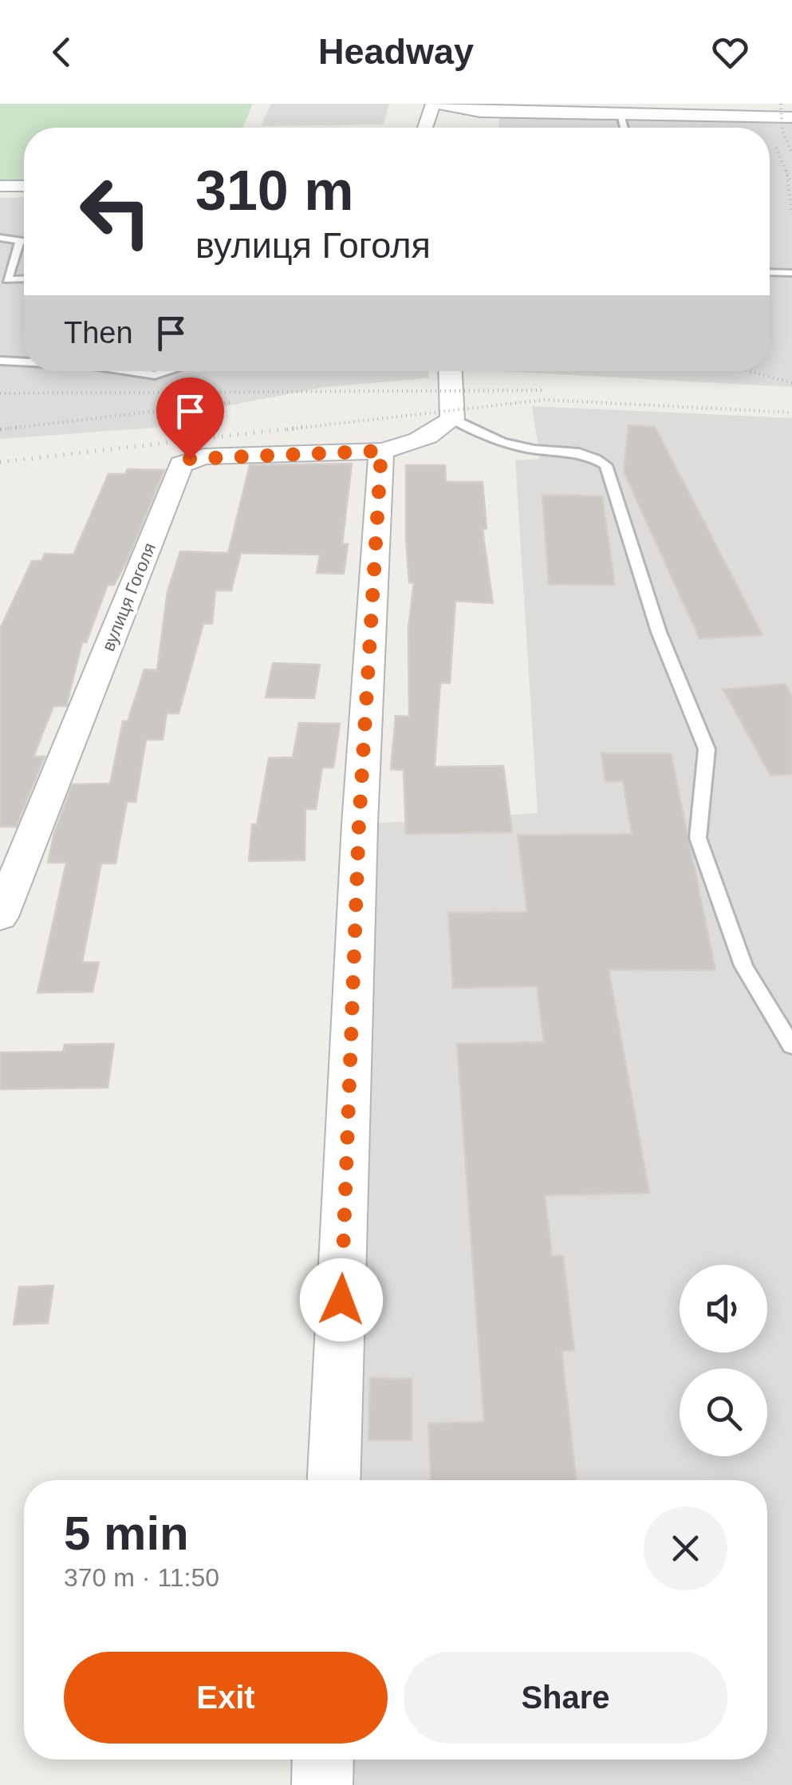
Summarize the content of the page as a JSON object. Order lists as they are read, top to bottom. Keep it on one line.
{"streets":{"street":["вулиця Гоголя"]},"page":{"header":"Headway","turn":["310 m","вулиця Гоголя"],"then":"Then","heading":["5 min","370 m · 11:50"],"buttons":["Exit","Share"]}}
